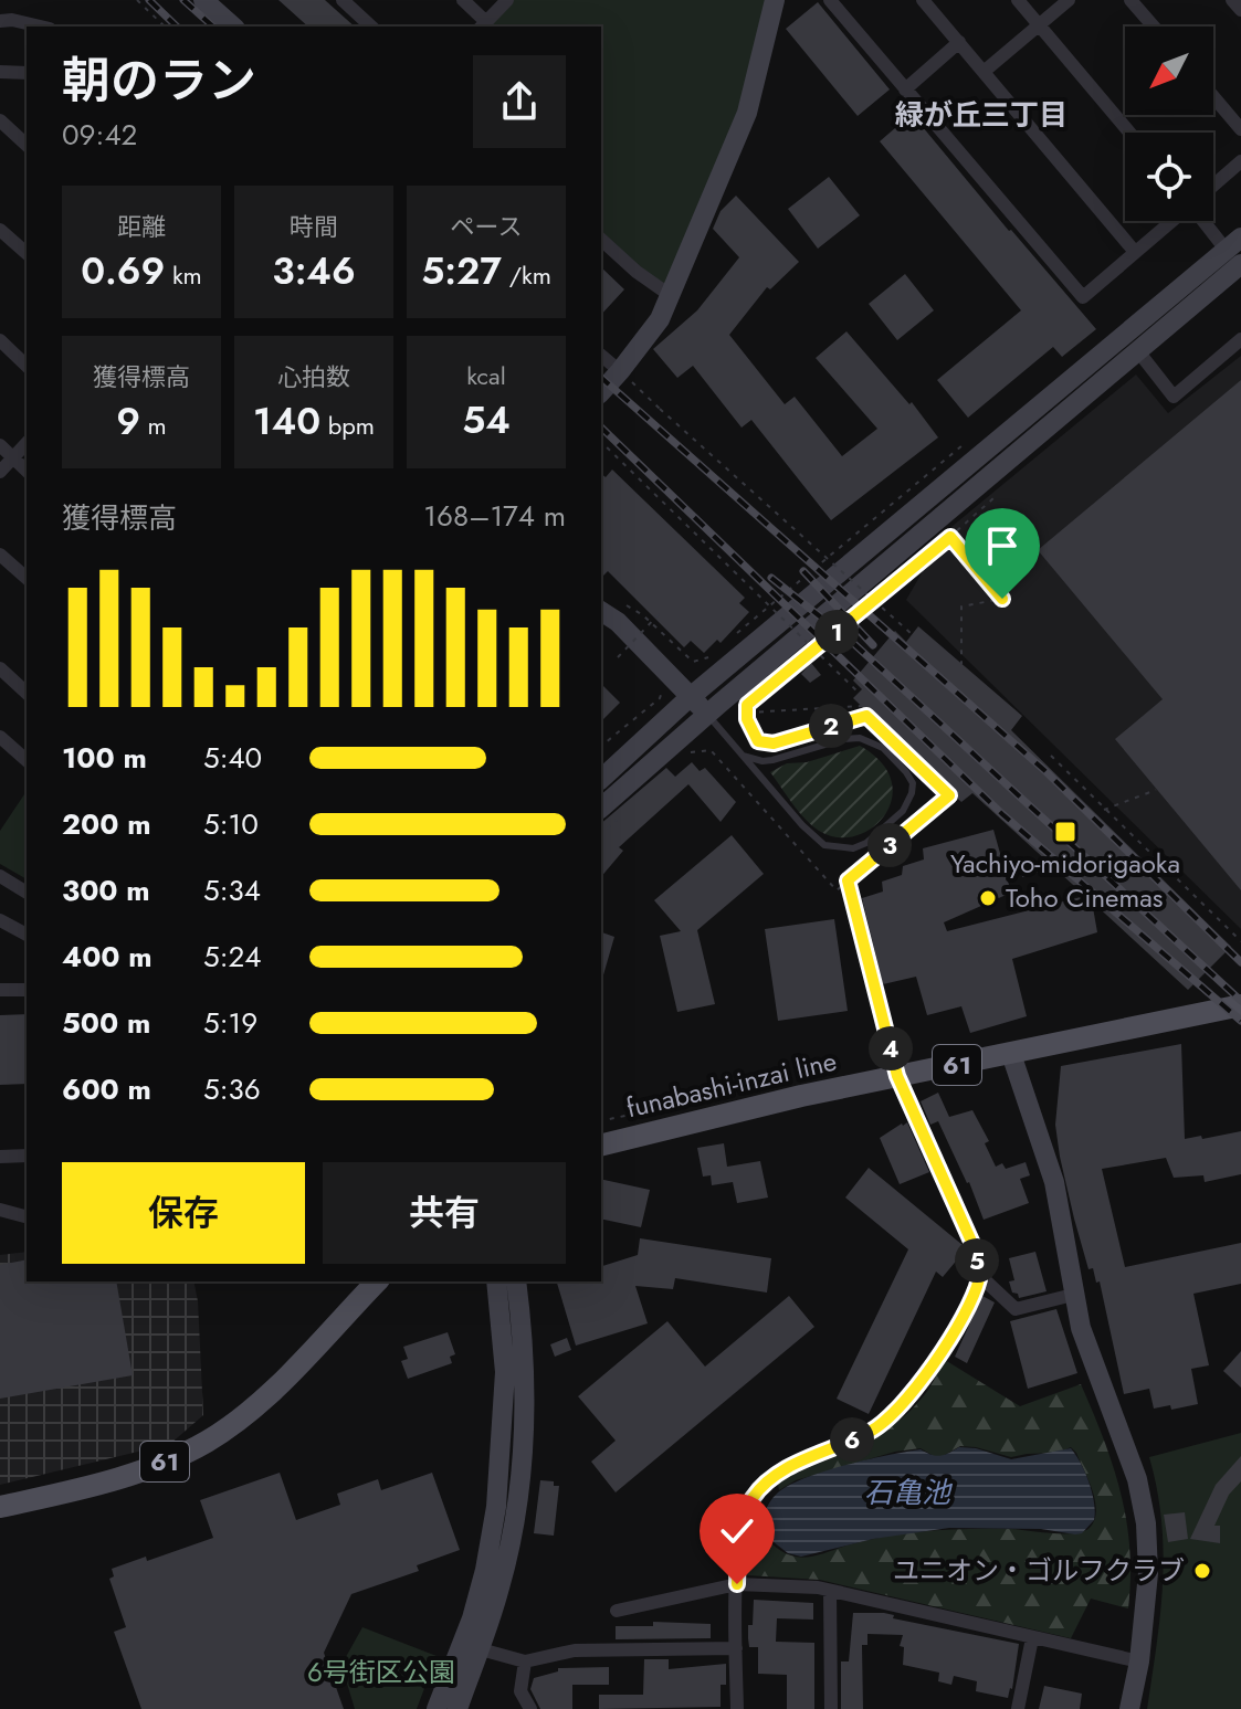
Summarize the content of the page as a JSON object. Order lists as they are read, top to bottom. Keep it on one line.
{"streets":{"main road":["61","funabashi-inzai line"]},"districts":["緑が丘三丁目"],"water":["石亀池"],"parks":["６号街区公園"],"places":{"transit":["Yachiyo-midorigaoka"],"other":["Toho Cinemas","ユニオン・ゴルフクラブ"]},"north":"bottom left","page":{"heading":["朝のラン","09:42"],"stats":[["距離","0.69 km"],["時間","3:46"],["ペース","5:27 /km"],["獲得標高","9 m"],["心拍数","140 bpm"],["kcal","54"]],"chart":["獲得標高","168–174 m"],"pins":["1","2","3","4","5","6"],"list":[{"name":"100 m","note":"5:40"},{"name":"200 m","note":"5:10"},{"name":"300 m","note":"5:34"},{"name":"400 m","note":"5:24"},{"name":"500 m","note":"5:19"},{"name":"600 m","note":"5:36"}],"buttons":["保存","共有"]}}
